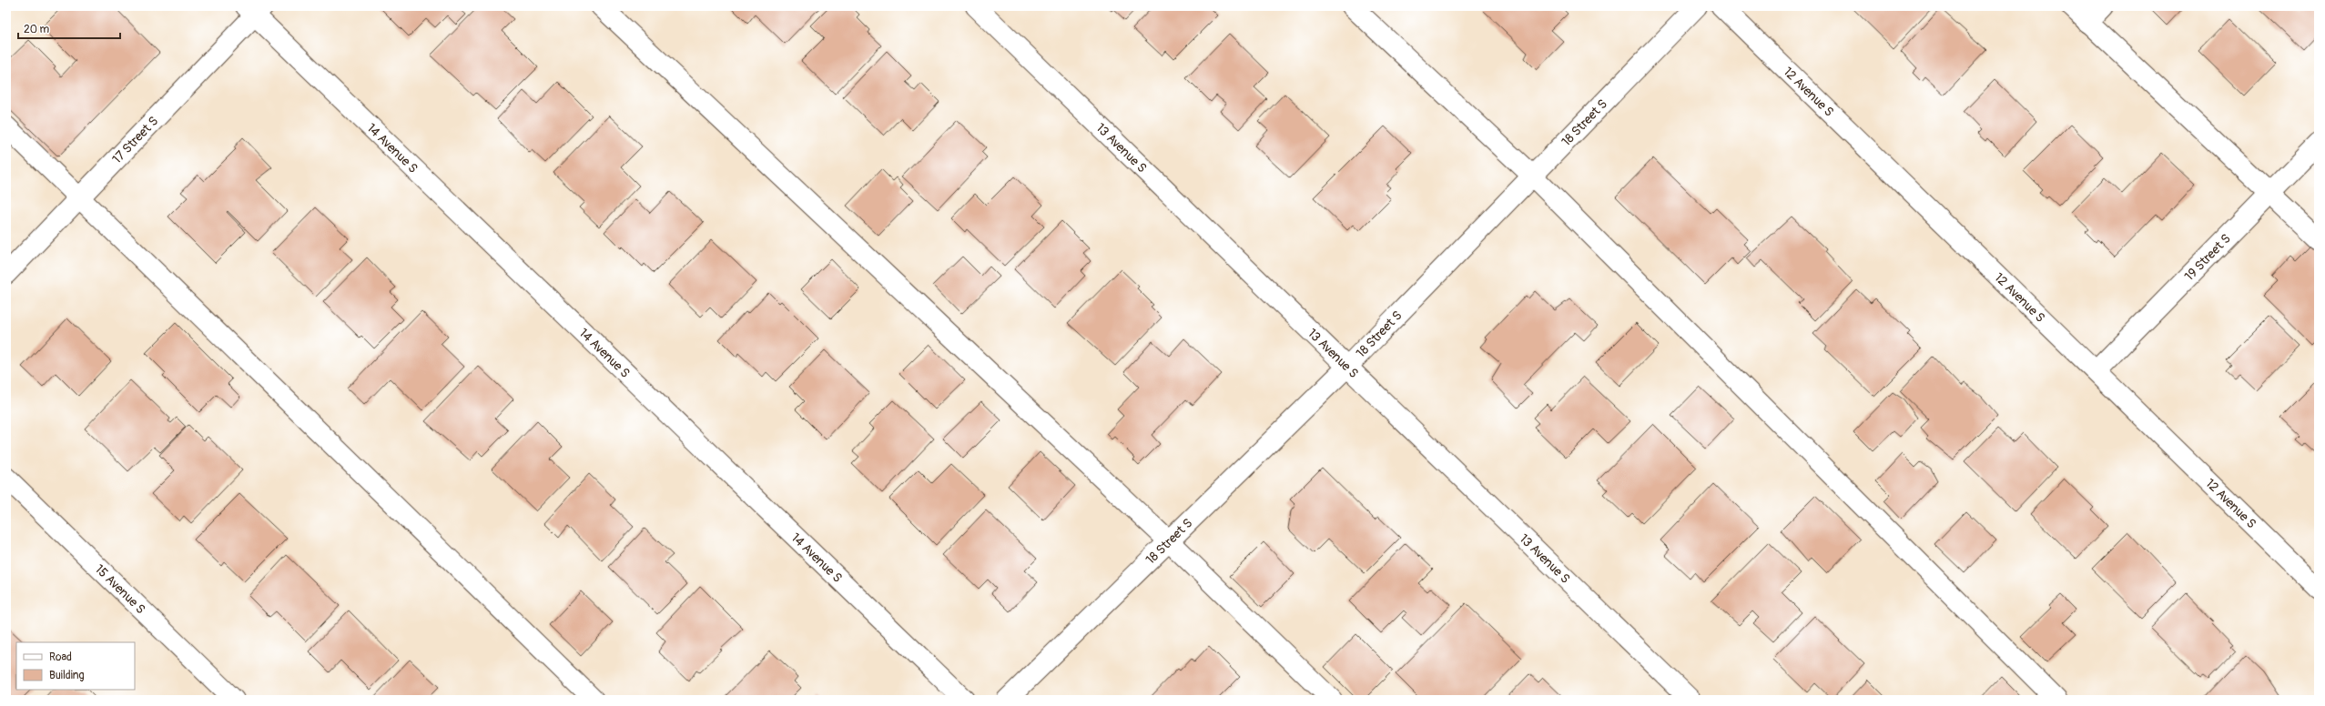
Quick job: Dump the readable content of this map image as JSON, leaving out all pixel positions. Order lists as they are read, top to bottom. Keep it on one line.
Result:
{"streets":{"street":["12 Avenue S","18 Street S","17 Street S","14 Avenue S","13 Avenue S","19 Street S","15 Avenue S"]},"crossings":[["12 Avenue S","19 Street S"],["18 Street S","13 Avenue S"],["17 Street S","14 Avenue S"]],"legend":["Road","Building"],"scale_bar":"20 m"}
